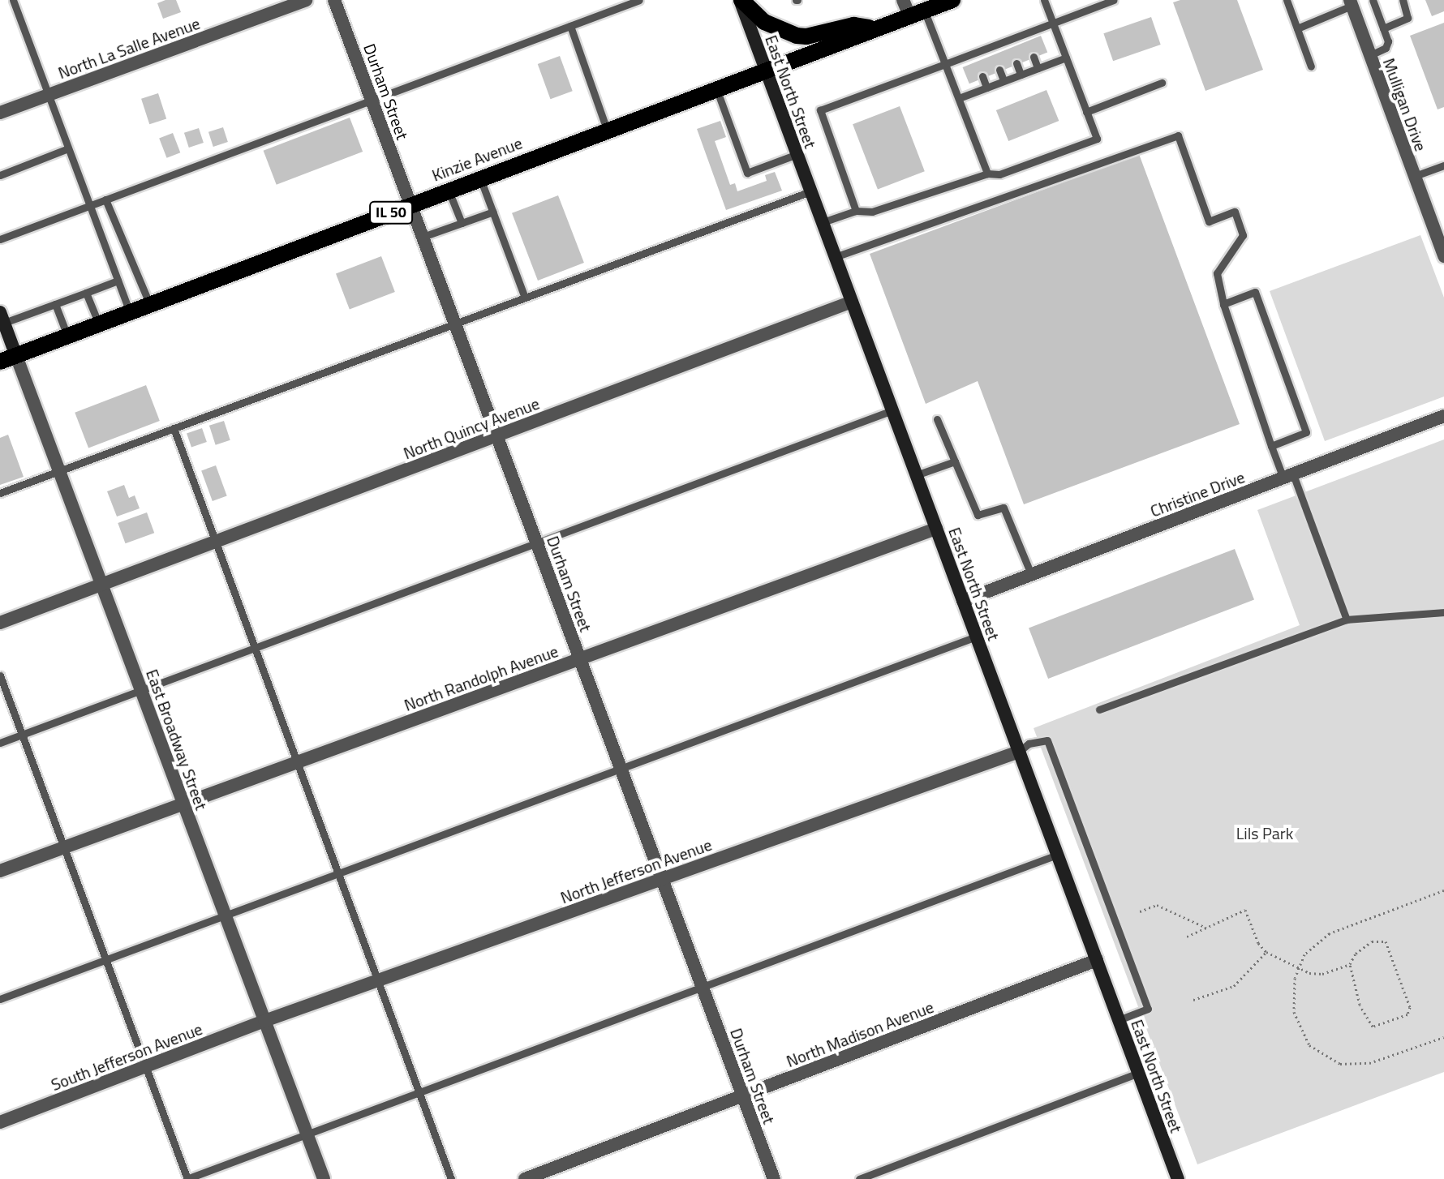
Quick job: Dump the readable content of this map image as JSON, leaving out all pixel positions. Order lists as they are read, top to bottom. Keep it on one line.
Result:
{"streets":{"main road":["Kinzie Avenue","IL 50"],"street":["North La Salle Avenue","Durham Street","East North Street","Mulligan Drive","North Quincy Avenue","Christine Drive","North Randolph Avenue","East Broadway Street","North Jefferson Avenue","North Madison Avenue","South Jefferson Avenue"]},"crossings":[["Durham Street","Kinzie Avenue"],["Durham Street","North Quincy Avenue"],["Durham Street","North Randolph Avenue"],["Durham Street","North Jefferson Avenue"],["Durham Street","North Madison Avenue"],["East North Street","Kinzie Avenue"],["East North Street","North Quincy Avenue"],["East North Street","Christine Drive"],["East North Street","North Randolph Avenue"],["East North Street","North Jefferson Avenue"],["East North Street","North Madison Avenue"],["Kinzie Avenue","IL 50"],["Kinzie Avenue","East Broadway Street"],["IL 50","East Broadway Street"],["North Quincy Avenue","East Broadway Street"],["North Randolph Avenue","East Broadway Street"],["East Broadway Street","North Jefferson Avenue"],["East Broadway Street","South Jefferson Avenue"],["North Jefferson Avenue","South Jefferson Avenue"]],"parks":["Lils Park"]}
